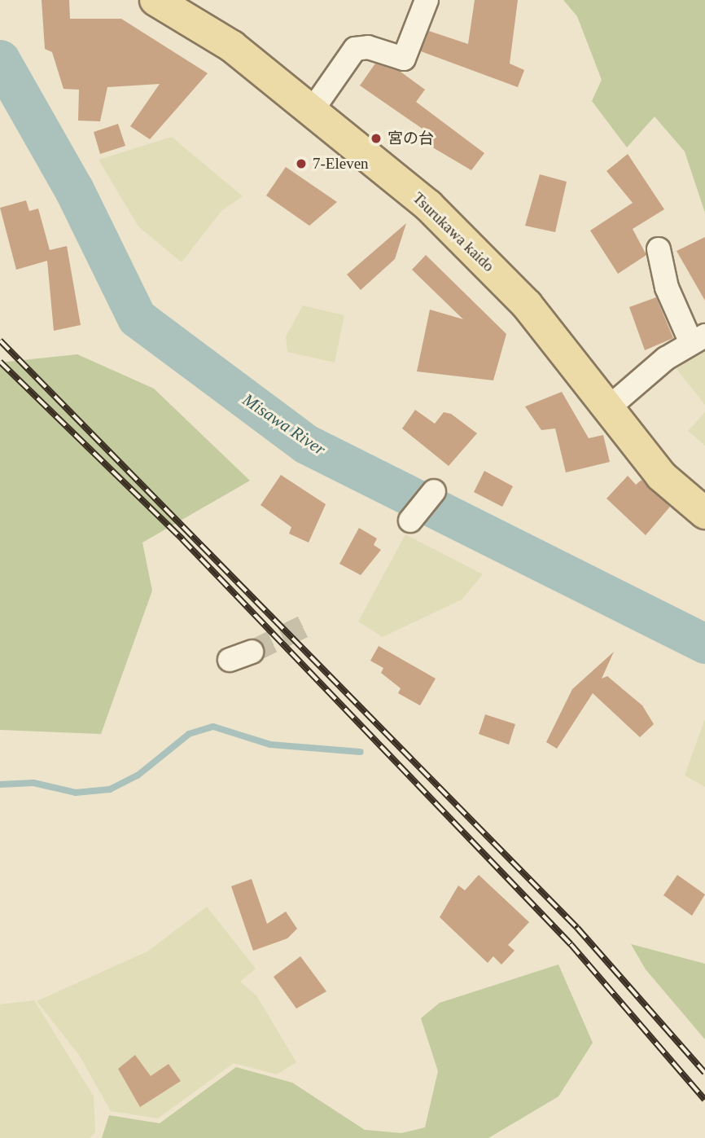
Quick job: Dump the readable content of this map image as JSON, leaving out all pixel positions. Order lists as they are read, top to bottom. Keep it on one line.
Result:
{"streets":{"main road":["Tsurukawa kaido"]},"water":["Misawa River"],"places":["宮の台","7-Eleven"]}
